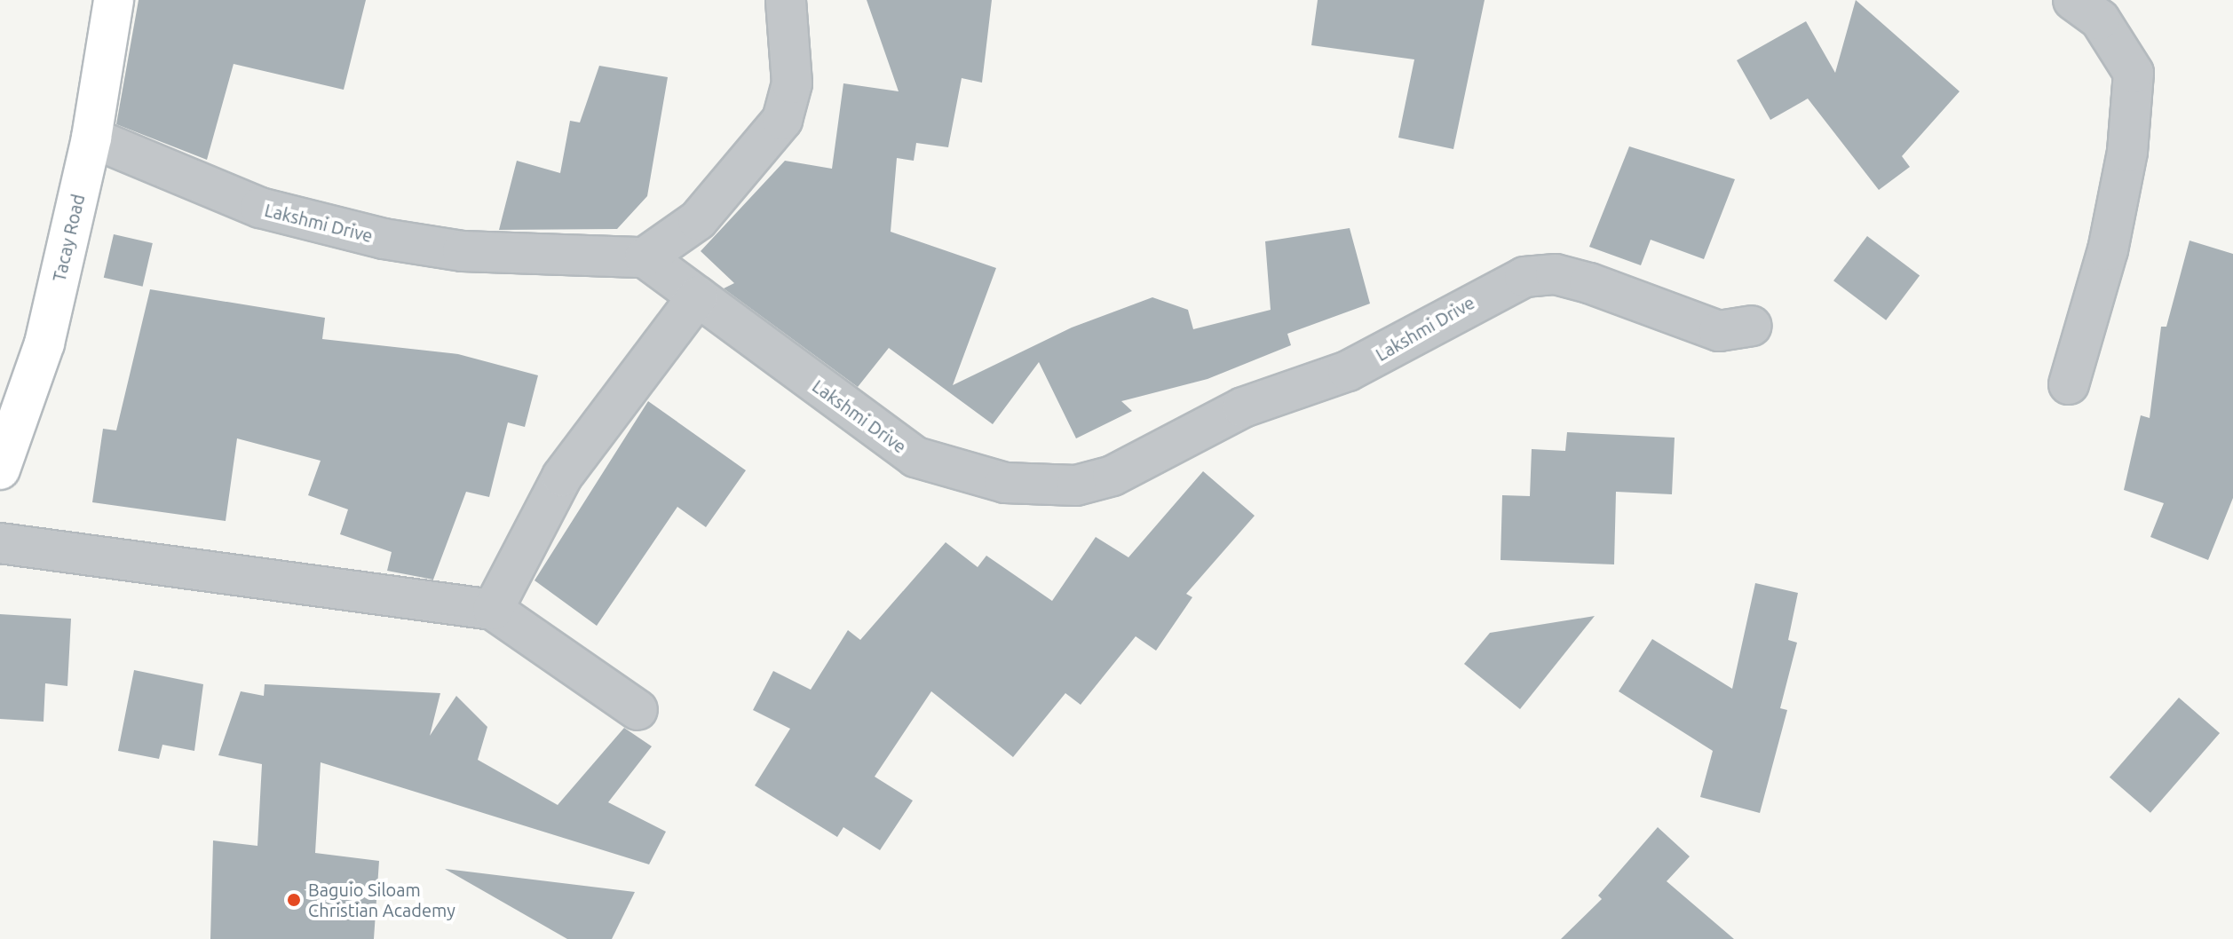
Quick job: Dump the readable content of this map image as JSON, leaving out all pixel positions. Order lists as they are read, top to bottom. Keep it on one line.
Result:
{"streets":{"main road":["Tacay Road"],"street":["Lakshmi Drive"]},"crossings":[["Lakshmi Drive","Tacay Road"]],"places":["Baguio Siloam Christian Academy"]}
